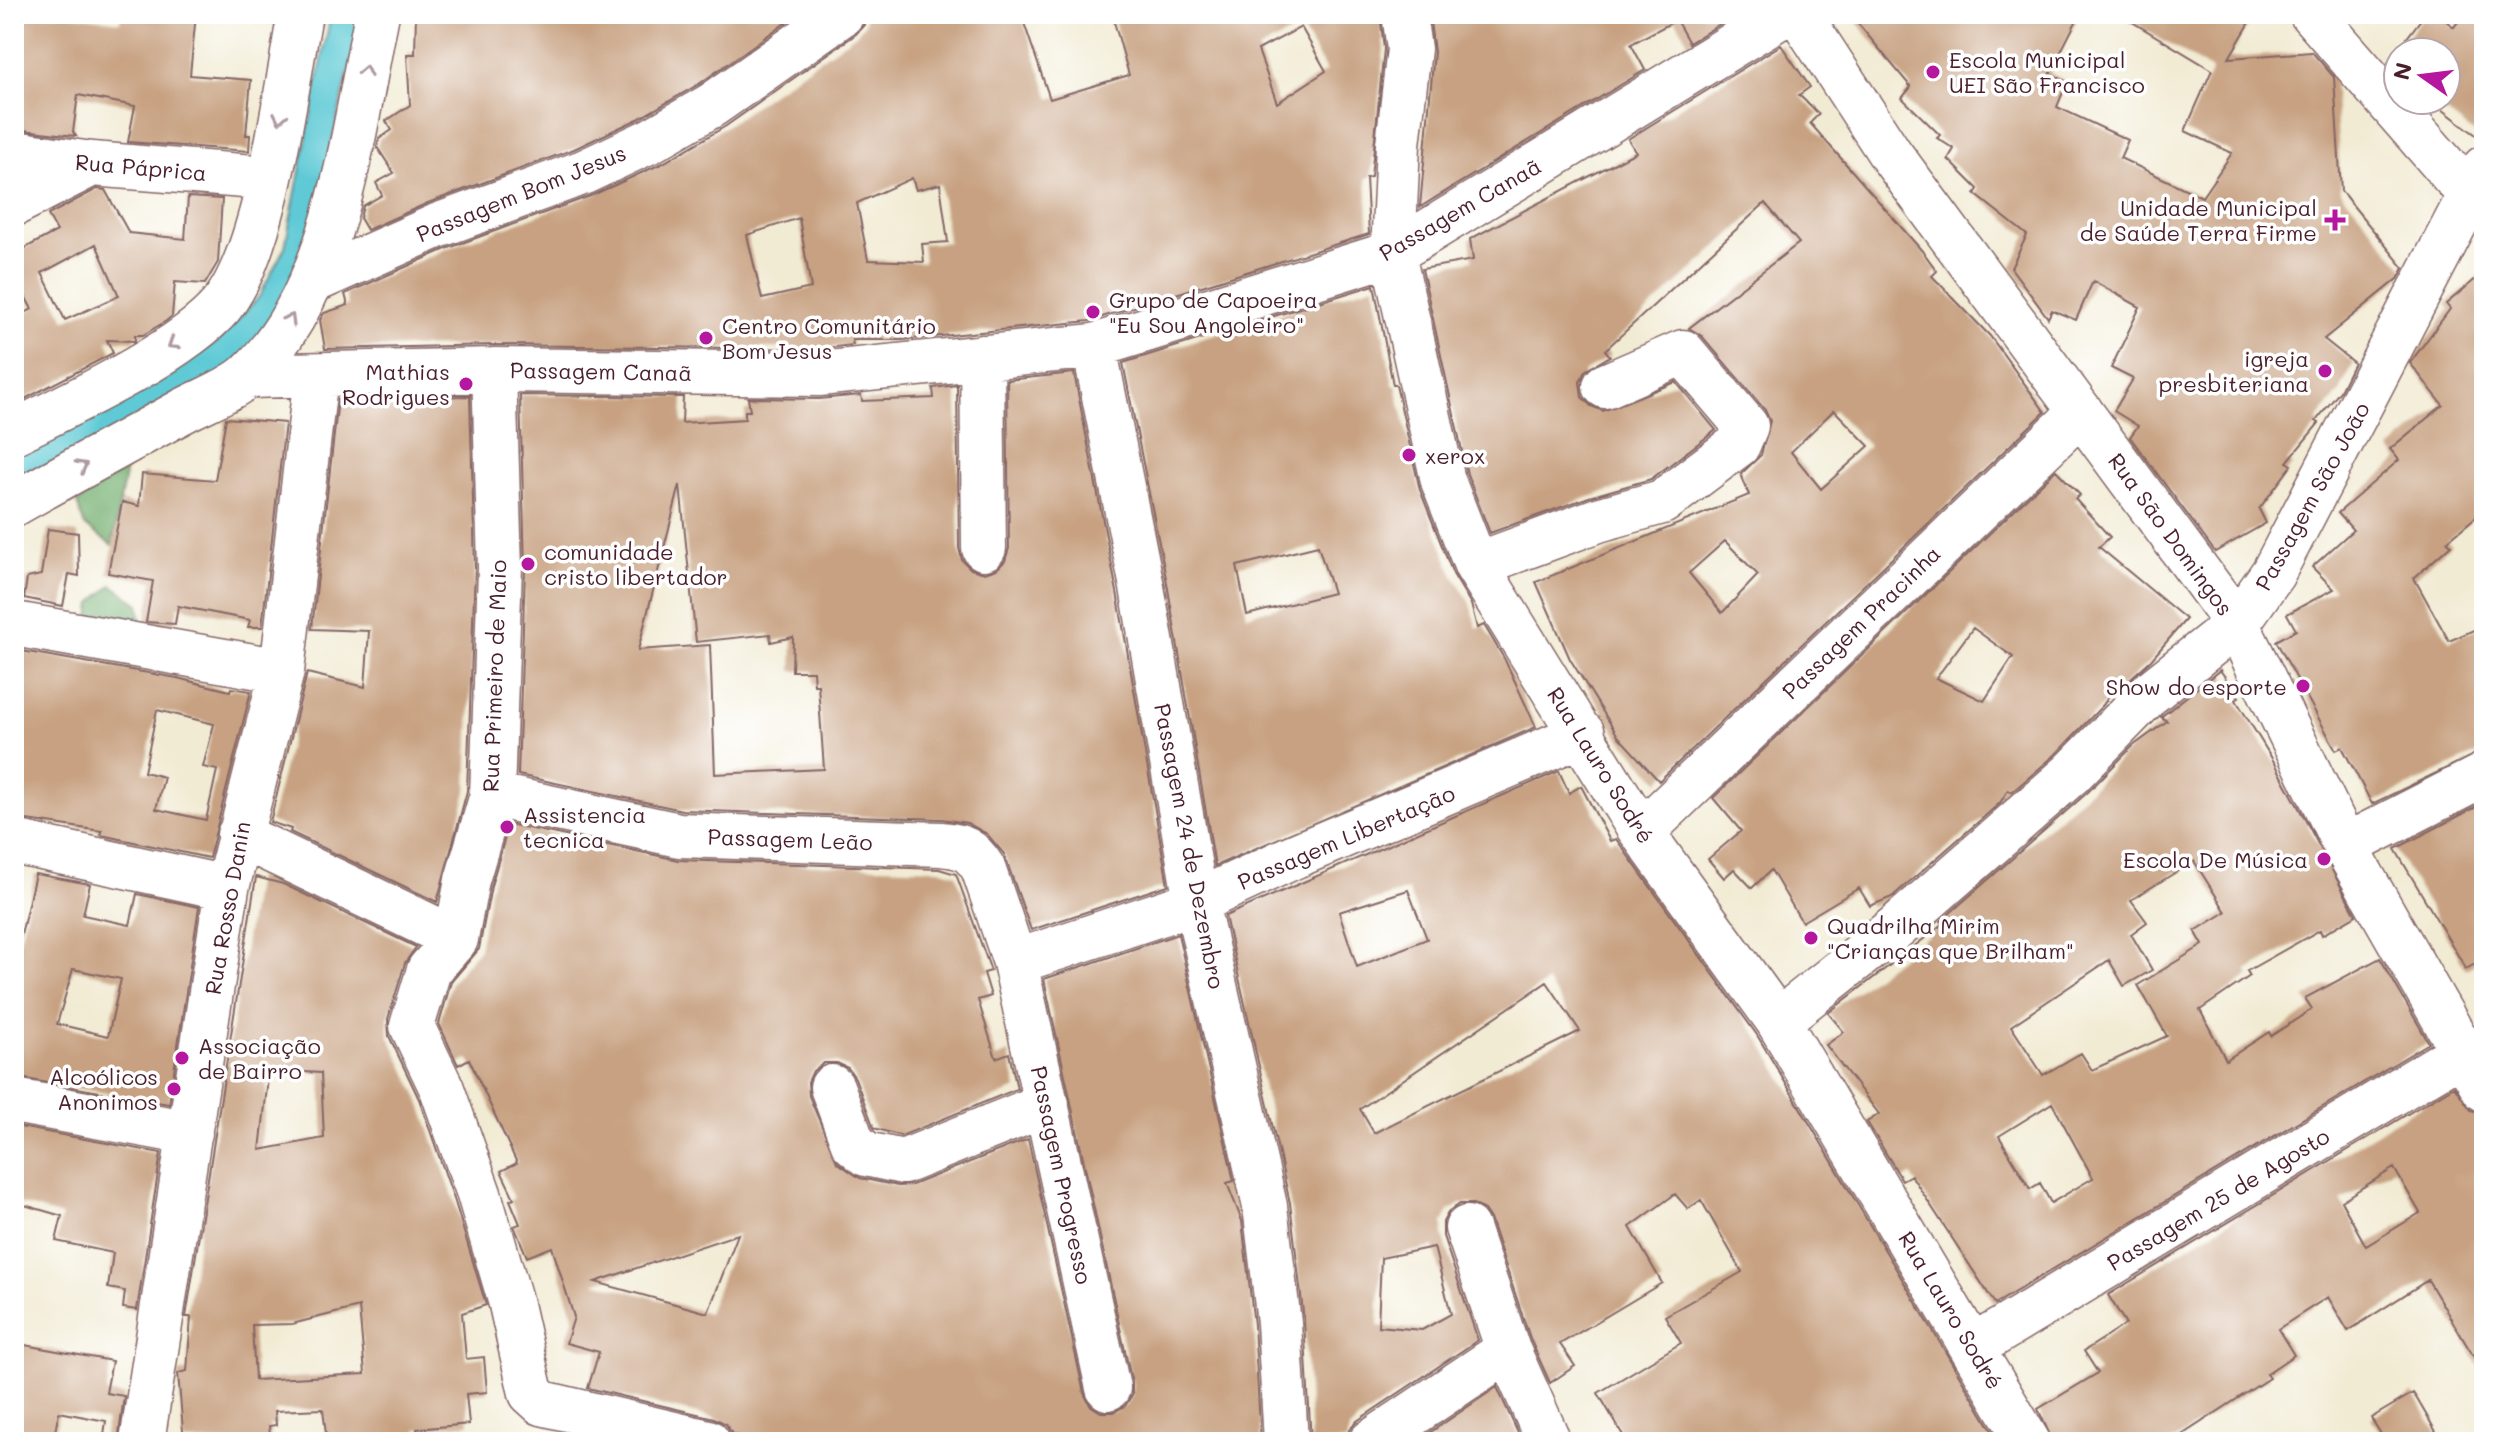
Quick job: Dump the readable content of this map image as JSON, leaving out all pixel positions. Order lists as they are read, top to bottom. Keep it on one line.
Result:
{"streets":{"street":["Rua Páprica","Passagem Bom Jesus","Passagem Canaã","Passagem São João","Rua São Domingos","Passagem Pracinha","Rua Primeiro de Maio","Rua Lauro Sodré","Passagem Libertação","Passagem Leão","Passagem 24 de Dezembro","Rua Rosso Danin","Passagem Progresso","Passagem 25 de Agosto"]},"crossings":[["Passagem Canaã","Rua Primeiro de Maio"],["Passagem Canaã","Rua Lauro Sodré"],["Passagem Canaã","Passagem 24 de Dezembro"],["Passagem Canaã","Rua Rosso Danin"],["Passagem São João","Rua São Domingos"],["Passagem São João","Rua Lauro Sodré"],["Rua São Domingos","Passagem Pracinha"],["Rua São Domingos","Passagem 25 de Agosto"],["Passagem Pracinha","Rua Lauro Sodré"],["Rua Primeiro de Maio","Passagem Leão"],["Rua Lauro Sodré","Passagem Libertação"],["Rua Lauro Sodré","Passagem 25 de Agosto"],["Passagem Libertação","Passagem Leão"],["Passagem Libertação","Passagem 24 de Dezembro"],["Passagem Libertação","Passagem Progresso"],["Passagem Leão","Passagem Progresso"]],"places":{"other":["Escola Municipal UEI São Francisco","Grupo de Capoeira \"Eu Sou Angoleiro\"","Centro Comunitário Bom Jesus","igreja presbiteriana","Mathias Rodrigues","xerox","comunidade cristo libertador","Show do esporte","Assistencia tecnica","Escola De Música","Quadrilha Mirim \"Crianças que Brilham\"","Associação de Bairro","Alcoólicos Anonimos"],"health":["Unidade Municipal de Saúde Terra Firme"]},"north":"left"}
